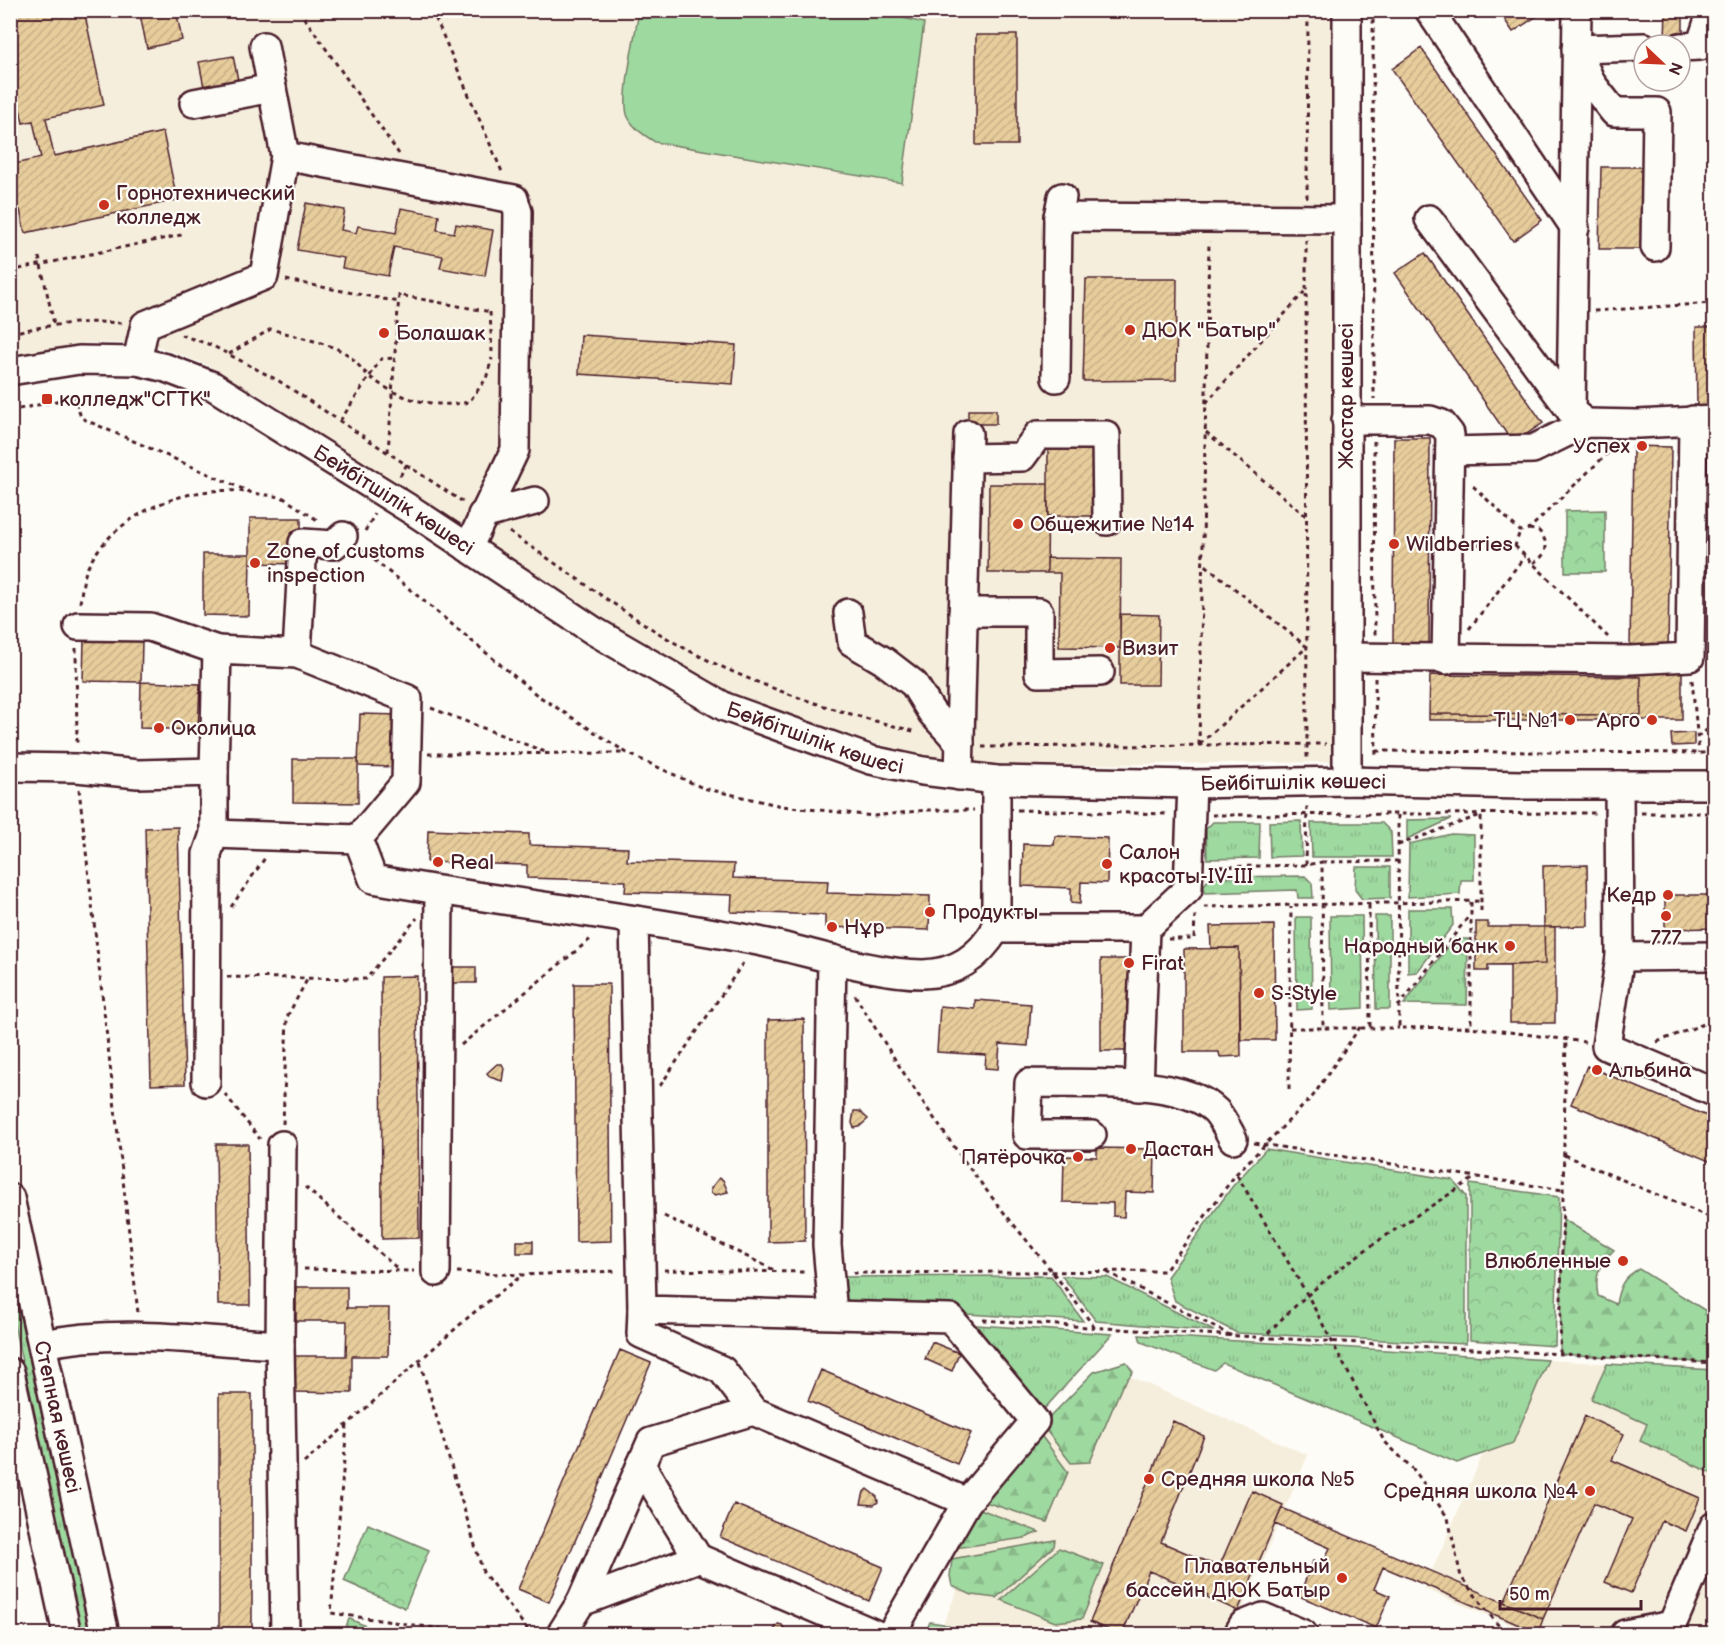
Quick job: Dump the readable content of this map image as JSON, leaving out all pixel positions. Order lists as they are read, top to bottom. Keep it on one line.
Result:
{"streets":{"street":["Жастар көшесі","Бейбітшілік көшесі","Степная көшесі"]},"crossings":[["Жастар көшесі","Бейбітшілік көшесі"]],"places":{"other":["Горнотехнический колледж","ДЮК \"Батыр\"","Болашак","Успех","Общежитие №14","Wildberries","Zone of customs inspection","Визит","ТЦ №1","Арго","Околица","Real","Салон красоты-IV-III","Кедр","Продукты","777","Нұр","Народный банк","Firat","S-Style","Альбина","Дастан","Пятёрочка","Влюбленные","Средняя школа №5","Средняя школа №4","Плавательный бассейн ДЮК Батыр"],"transit":["колледж\"СГТК\""]},"scale_bar":"50 m","north":"bottom right"}
